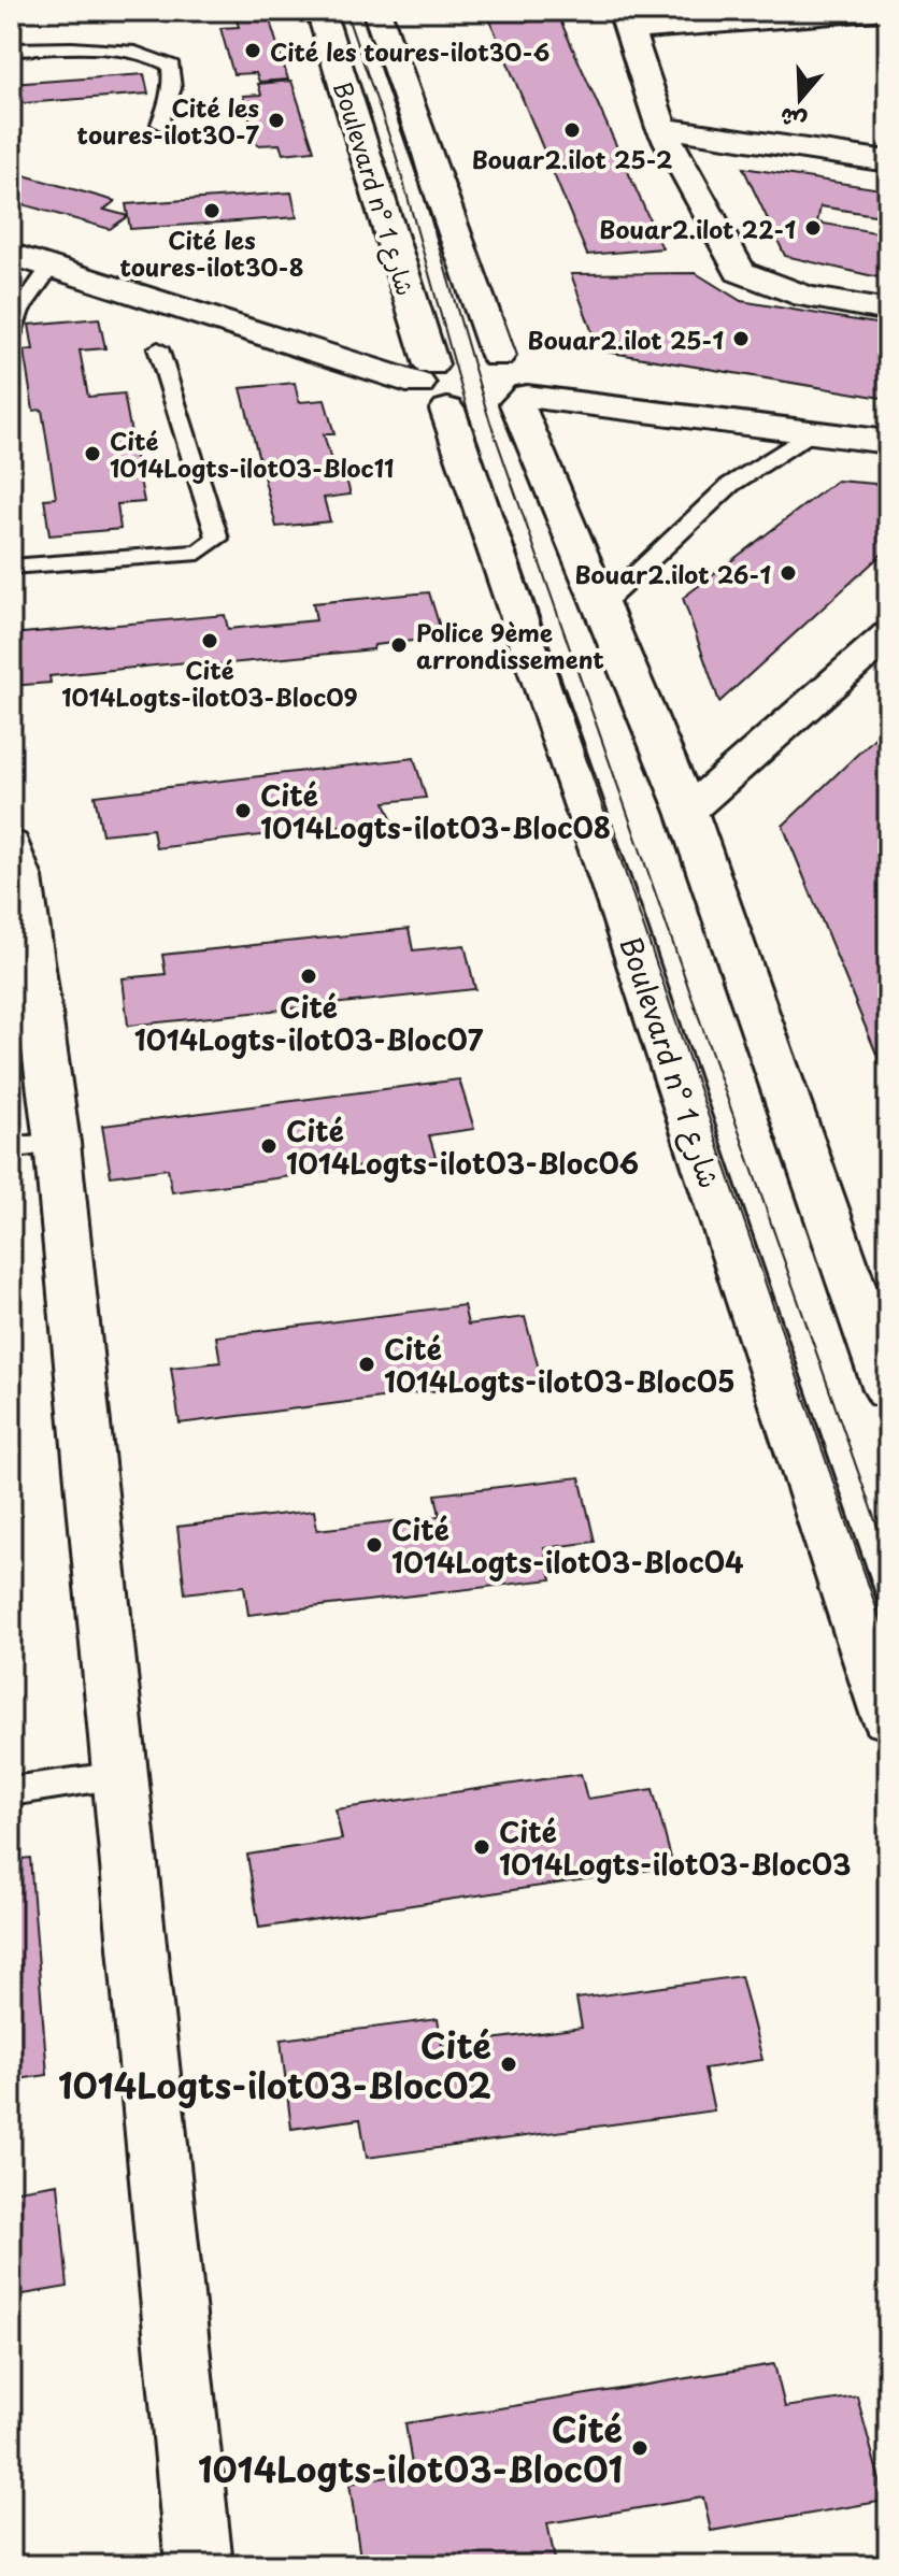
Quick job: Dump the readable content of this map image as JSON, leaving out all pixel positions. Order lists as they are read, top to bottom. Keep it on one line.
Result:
{"streets":{"main road":["Boulevard n° شارع 1"]},"places":["Cité les toures-ilot30-6","Cité les toures-ilot30-7","Bouar2.ilot 25-2","Cité les toures-ilot30-8","Bouar2.ilot 22-1","Bouar2.ilot 25-1","Cité 1014Logts-ilot03-Bloc11","Bouar2.ilot 26-1","Cité 1014Logts-ilot03-Bloc09","Police 9ème arrondissement","Cité 1014Logts-ilot03-Bloc08","Cité 1014Logts-ilot03-Bloc07","Cité 1014Logts-ilot03-Bloc06","Cité 1014Logts-ilot03-Bloc05","Cité 1014Logts-ilot03-Bloc04","Cité 1014Logts-ilot03-Bloc03","Cité 1014Logts-ilot03-Bloc02","Cité 1014Logts-ilot03-Bloc01"],"north":"bottom"}
